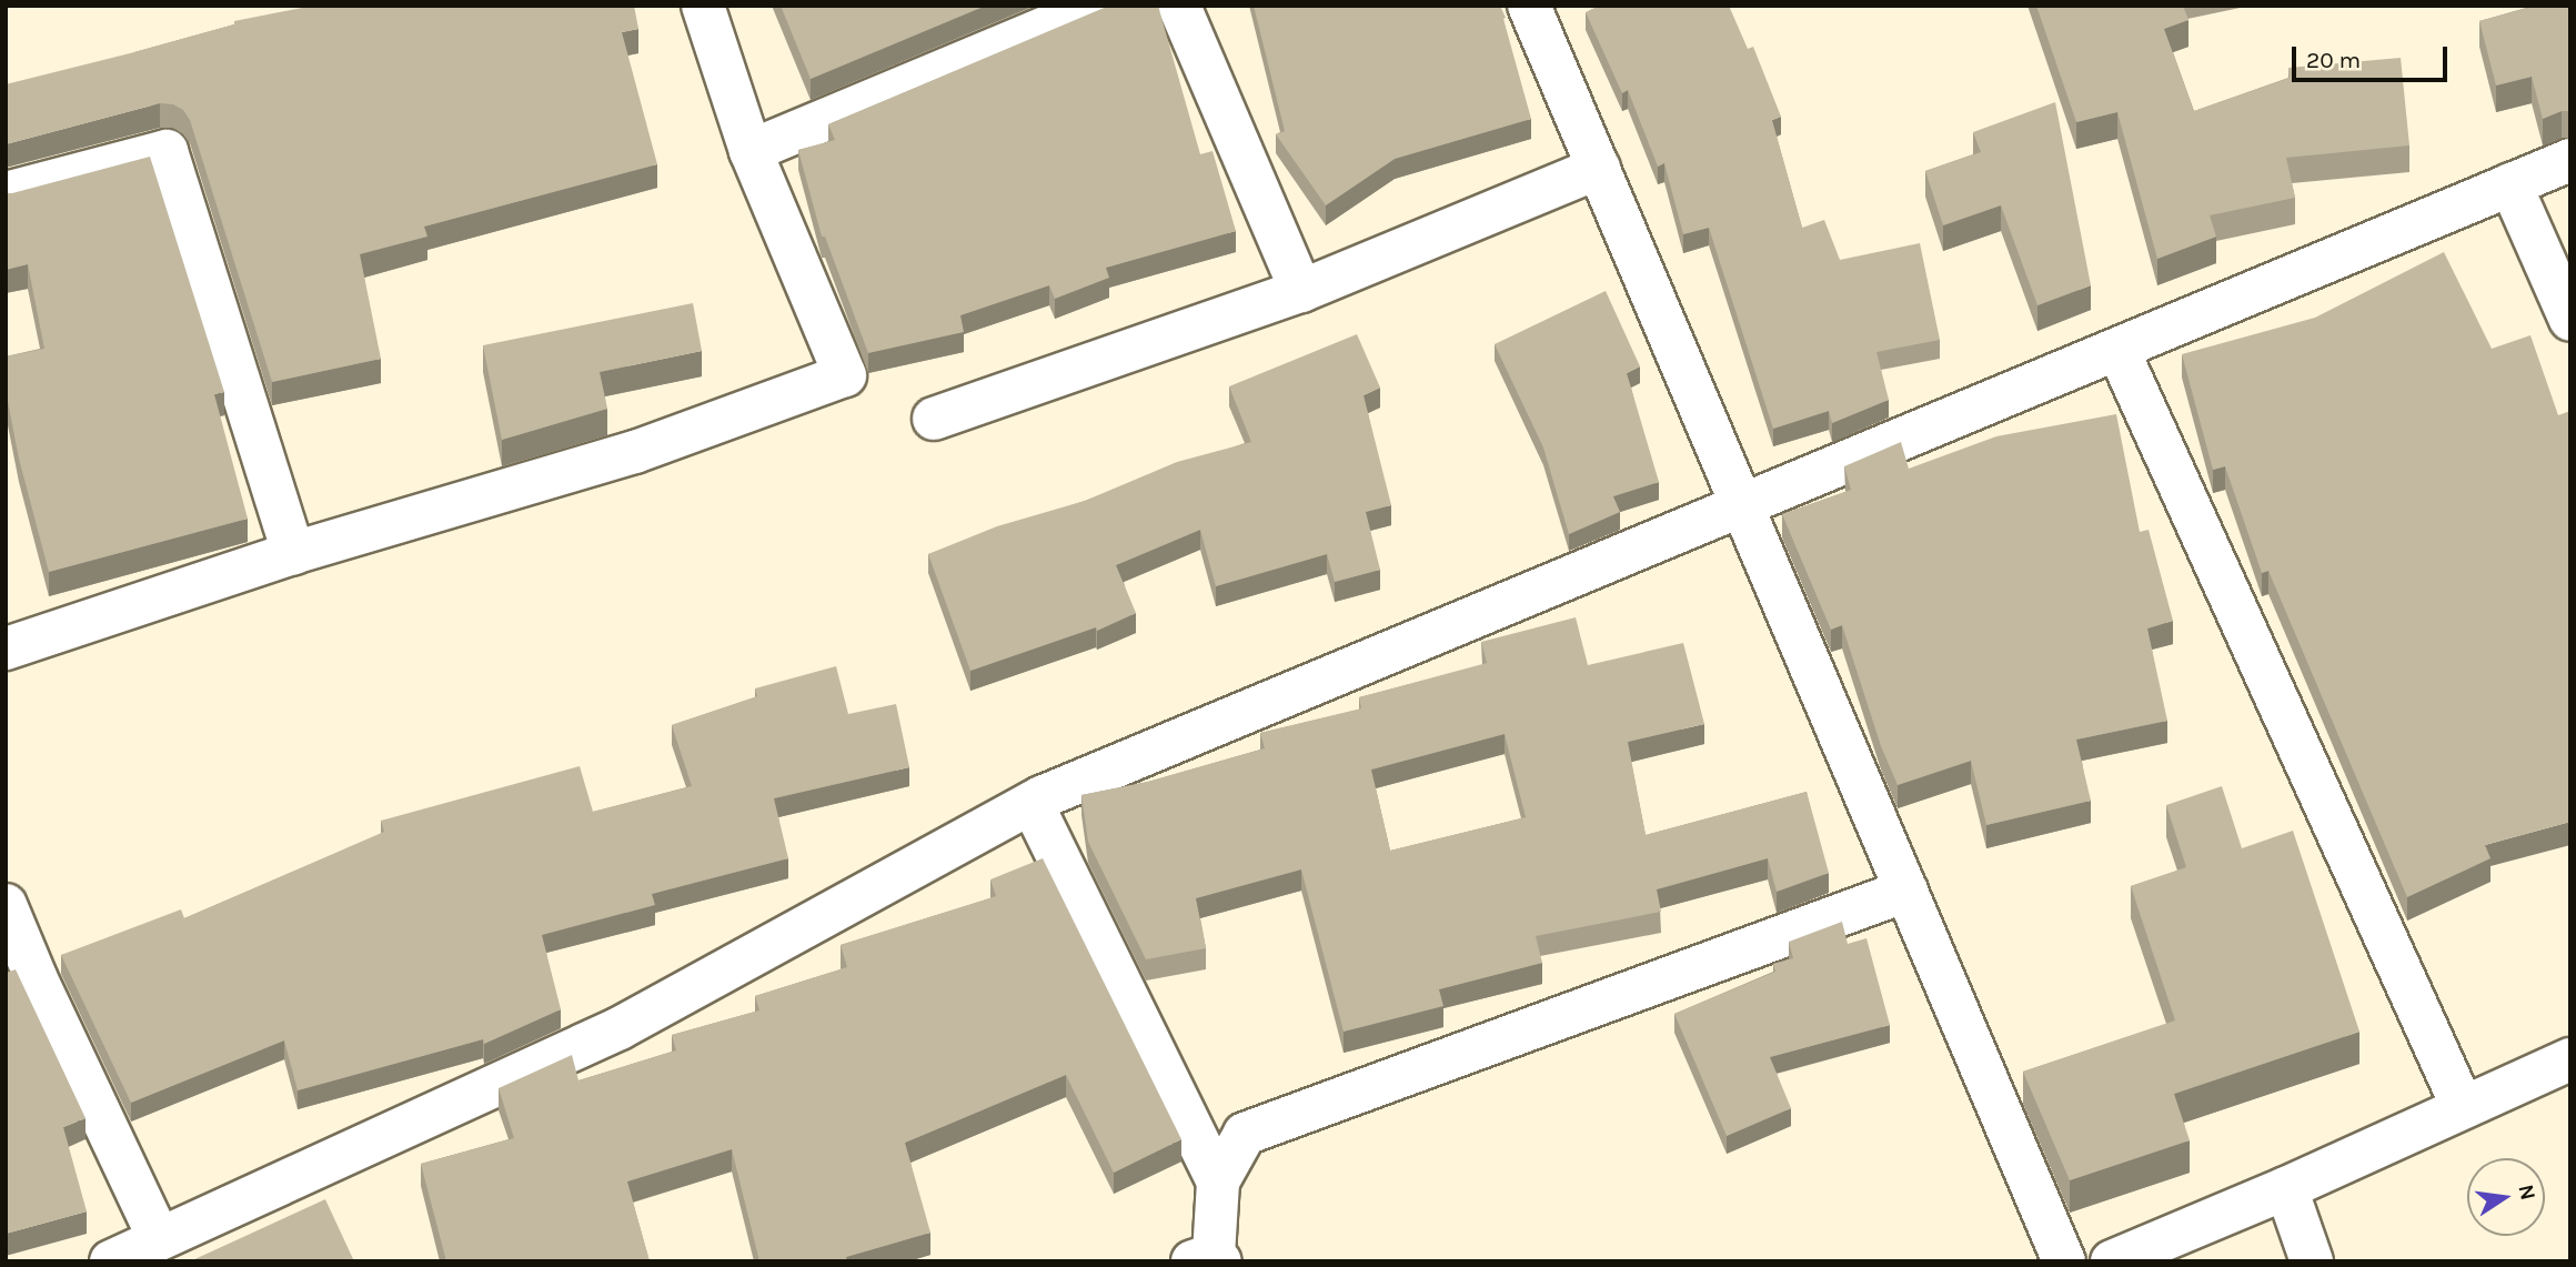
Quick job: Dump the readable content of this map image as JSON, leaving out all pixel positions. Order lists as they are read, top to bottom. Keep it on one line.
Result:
{"scale_bar":"20 m","north":"right"}
